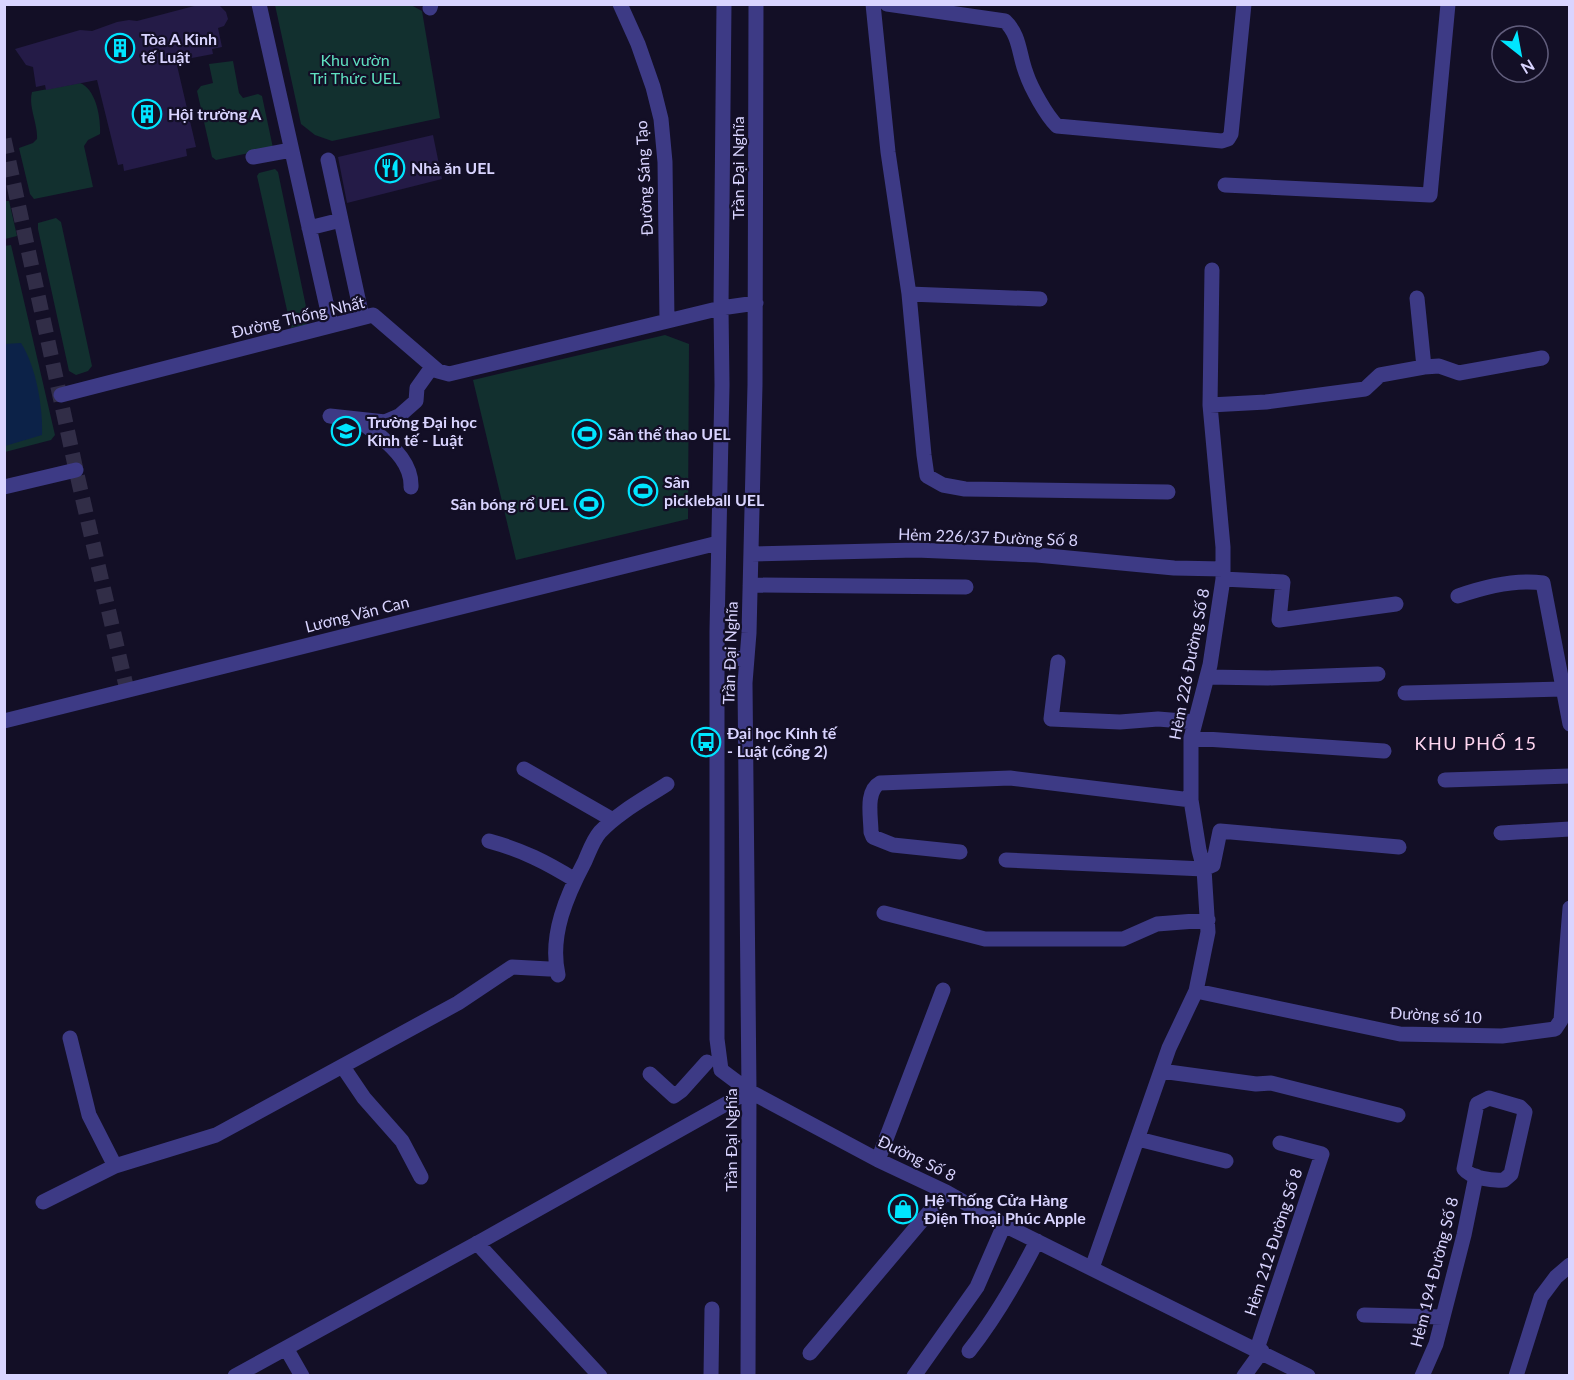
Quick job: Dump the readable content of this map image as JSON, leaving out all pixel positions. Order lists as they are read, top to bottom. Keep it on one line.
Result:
{"streets":{"street":["Trần Đại Nghĩa","Đường Sáng Tạo","Đường Thống Nhất","Hẻm 226/37 Đường Số 8","Lương Văn Can","Hẻm 226 Đường Số 8","Đường số 10","Đường Số 8","Hẻm 212 Đường Số 8","Hẻm 194 Đường Số 8"]},"crossings":[["Trần Đại Nghĩa","Đường Thống Nhất"],["Trần Đại Nghĩa","Hẻm 226/37 Đường Số 8"],["Trần Đại Nghĩa","Lương Văn Can"],["Trần Đại Nghĩa","Đường Số 8"],["Đường Sáng Tạo","Đường Thống Nhất"],["Hẻm 226/37 Đường Số 8","Hẻm 226 Đường Số 8"],["Hẻm 226 Đường Số 8","Đường số 10"],["Hẻm 226 Đường Số 8","Đường Số 8"],["Đường Số 8","Hẻm 212 Đường Số 8"]],"districts":["KHU PHỐ 15"],"parks":["Khu vườn Tri Thức UEL"],"places":{"building":["Tòa A Kinh tế Luật","Hội trường A"],"restaurant":["Nhà ăn UEL"],"school or university":["Trường Đại học Kinh tế - Luật"],"sports":["Sân thể thao UEL","Sân pickleball UEL","Sân bóng rổ UEL"],"bus stop":["Đại học Kinh tế - Luật (cổng 2)"],"shop":["Hệ Thống Cửa Hàng Điện Thoại Phúc Apple"]},"north":"bottom right"}
